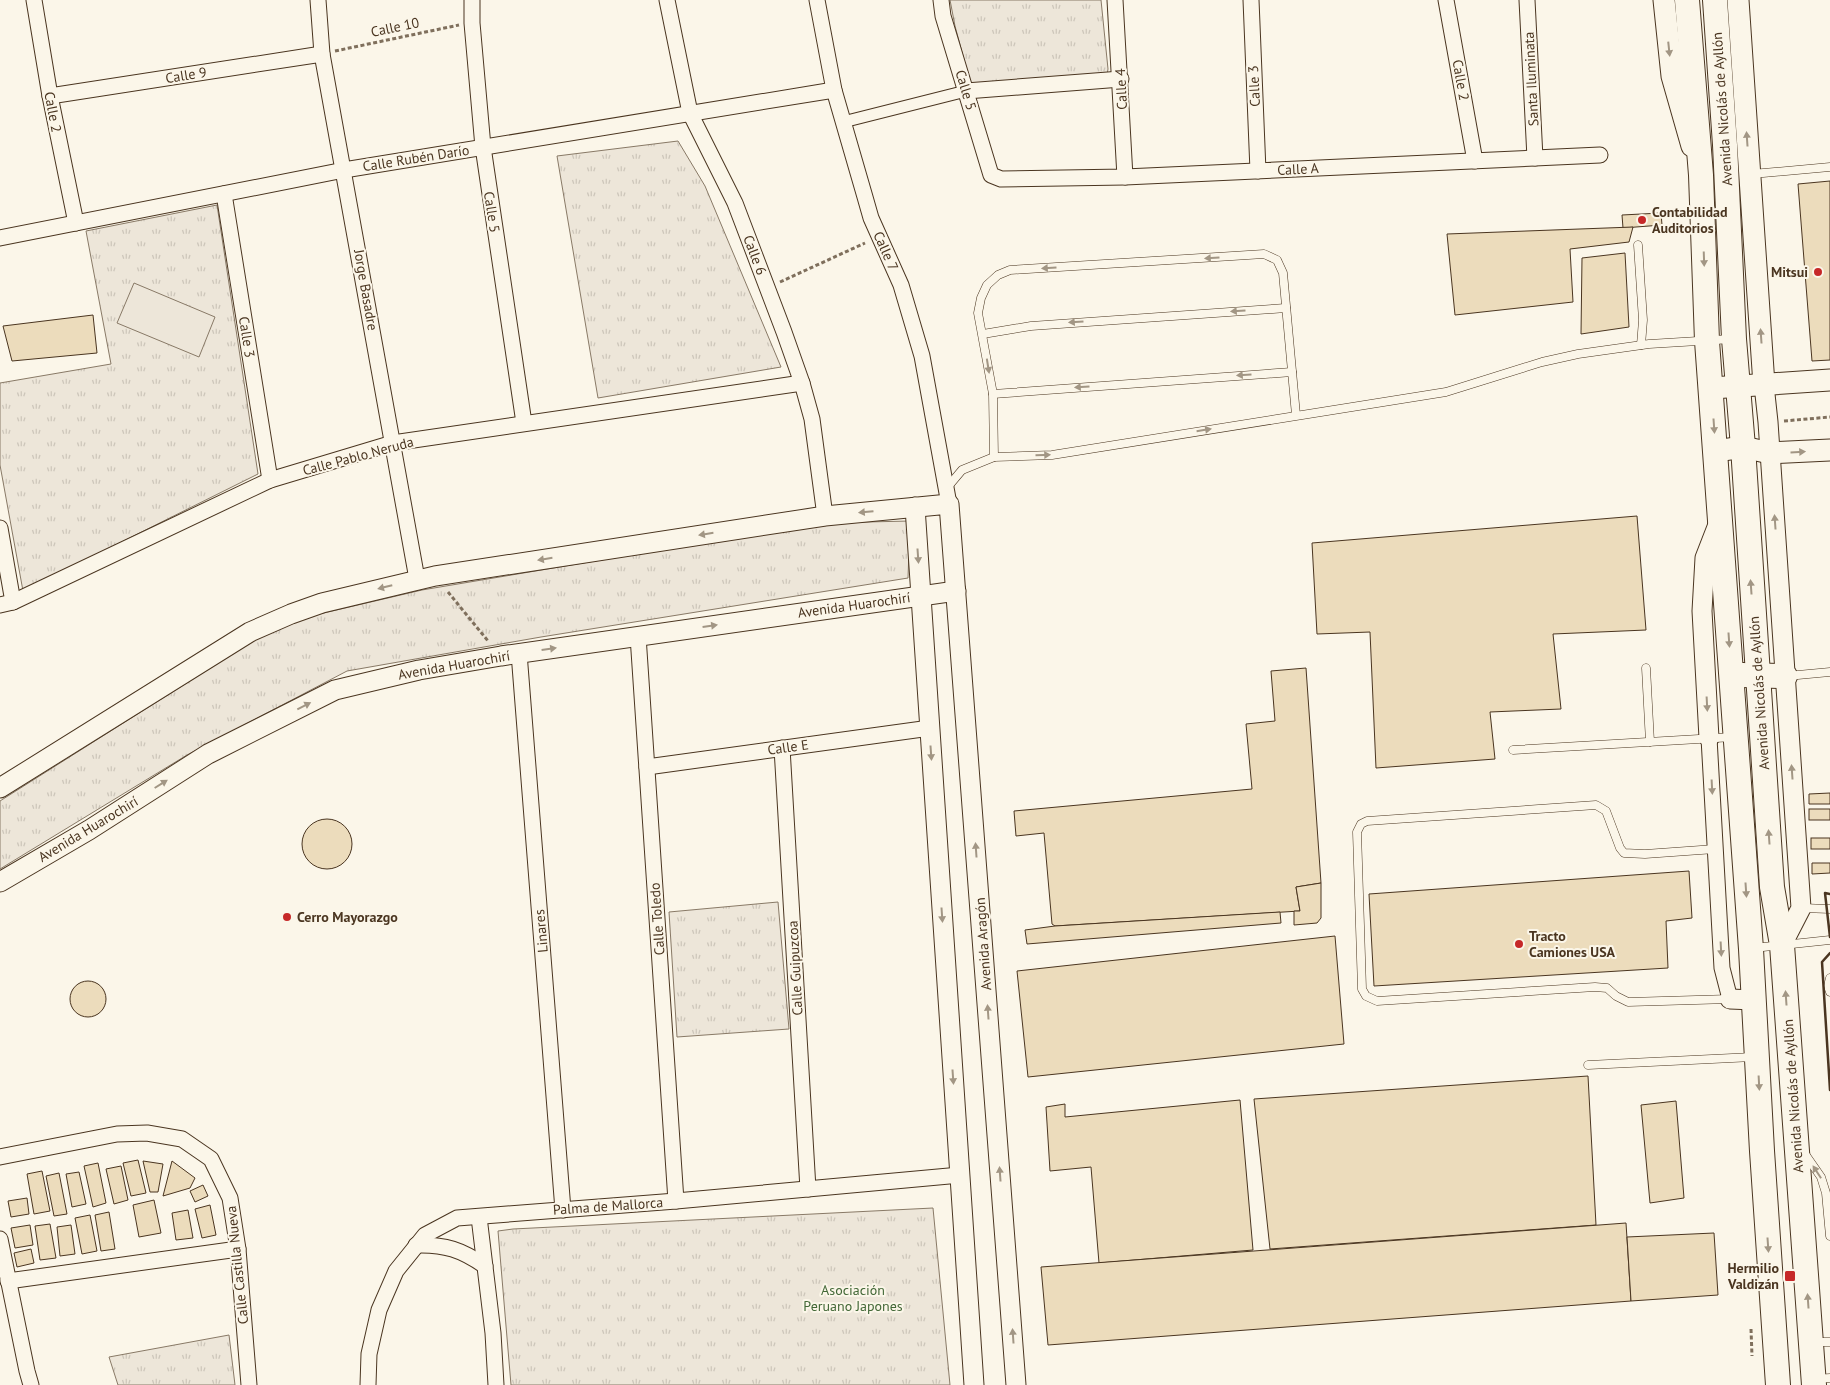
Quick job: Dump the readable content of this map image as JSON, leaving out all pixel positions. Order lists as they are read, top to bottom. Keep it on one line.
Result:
{"streets":{"main road":["Avenida Nicolás de Ayllón"],"street":["Calle 9","Santa Iluminata","Calle 2","Calle 3","Calle 4","Calle 5","Calle Rubén Darío","Calle A","Calle 7","Calle 6","Jorge Basadre","Calle Pablo Neruda","Avenida Huarochirí","Calle E","Calle Toledo","Linares","Avenida Aragón","Calle Guipuzcoa","Palma de Mallorca","Calle Castilla Nueva"],"path":["Calle 10"]},"crossings":[["Calle 10","Calle 9"],["Calle 10","Calle 5"],["Calle 10","Jorge Basadre"],["Calle 9","Calle 2"],["Calle 9","Jorge Basadre"],["Santa Iluminata","Calle A"],["Calle 2","Calle Rubén Darío"],["Calle 2","Calle A"],["Calle 3","Calle Rubén Darío"],["Calle 3","Calle A"],["Calle 3","Calle Pablo Neruda"],["Calle 4","Calle A"],["Calle 5","Calle Rubén Darío"],["Calle 5","Calle A"],["Calle 5","Calle Pablo Neruda"],["Calle Rubén Darío","Calle 7"],["Calle Rubén Darío","Calle 6"],["Calle Rubén Darío","Jorge Basadre"],["Calle 7","Avenida Aragón"],["Calle 6","Calle Pablo Neruda"],["Jorge Basadre","Calle Pablo Neruda"],["Avenida Huarochirí","Calle Toledo"],["Avenida Huarochirí","Linares"],["Avenida Huarochirí","Avenida Aragón"],["Calle E","Calle Toledo"],["Calle E","Calle Guipuzcoa"],["Calle Toledo","Palma de Mallorca"],["Linares","Palma de Mallorca"],["Calle Guipuzcoa","Palma de Mallorca"]],"parks":["Asociación Peruano Japones"],"places":{"other":["Contabilidad Auditorios","Mitsui","Cerro Mayorazgo","Tracto Camiones USA"],"transit":["Hermilio Valdizán"]}}
